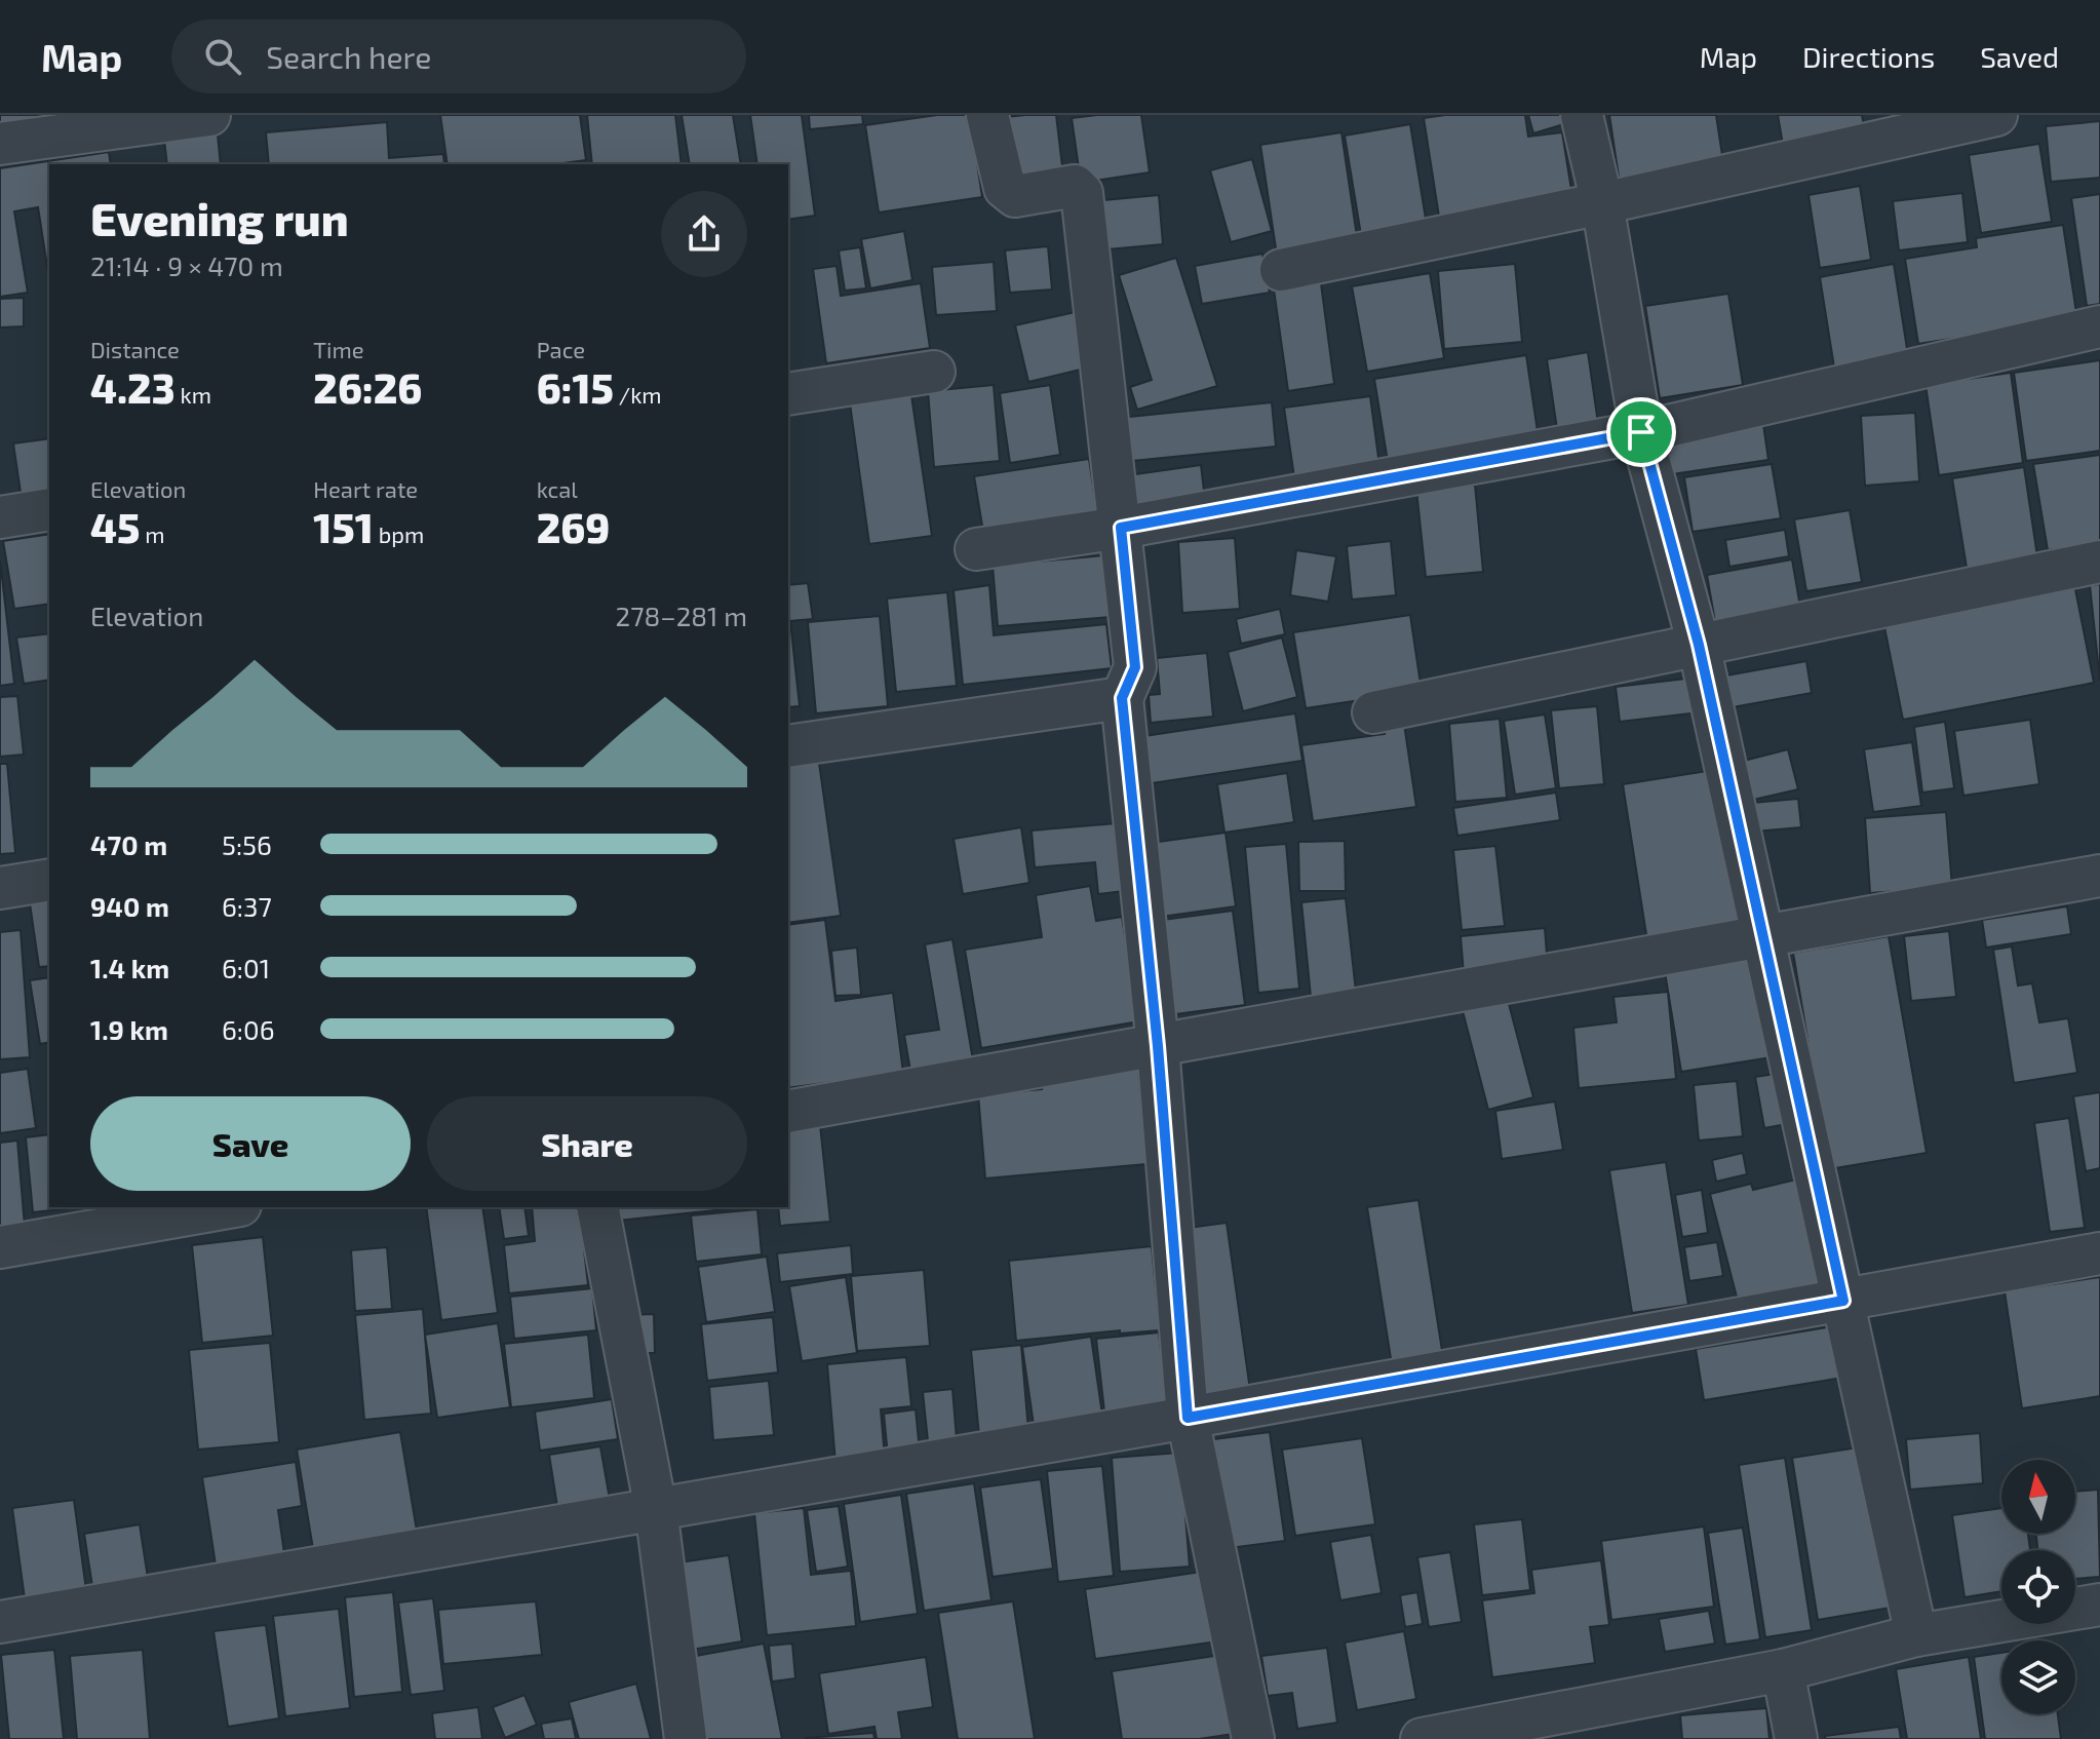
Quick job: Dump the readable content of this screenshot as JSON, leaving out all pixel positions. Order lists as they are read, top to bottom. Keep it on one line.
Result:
{"north":"top","page":{"header":"Map","search":"Search here","nav":["Map","Directions","Saved"],"heading":["Evening run","21:14 · 9 × 470 m"],"stats":[["Distance","4.23 km"],["Time","26:26"],["Pace","6:15 /km"],["Elevation","45 m"],["Heart rate","151 bpm"],["kcal","269"]],"chart":["Elevation","278–281 m"],"list":[{"name":"470 m","note":"5:56"},{"name":"940 m","note":"6:37"},{"name":"1.4 km","note":"6:01"},{"name":"1.9 km","note":"6:06"}],"buttons":["Save","Share"]}}
